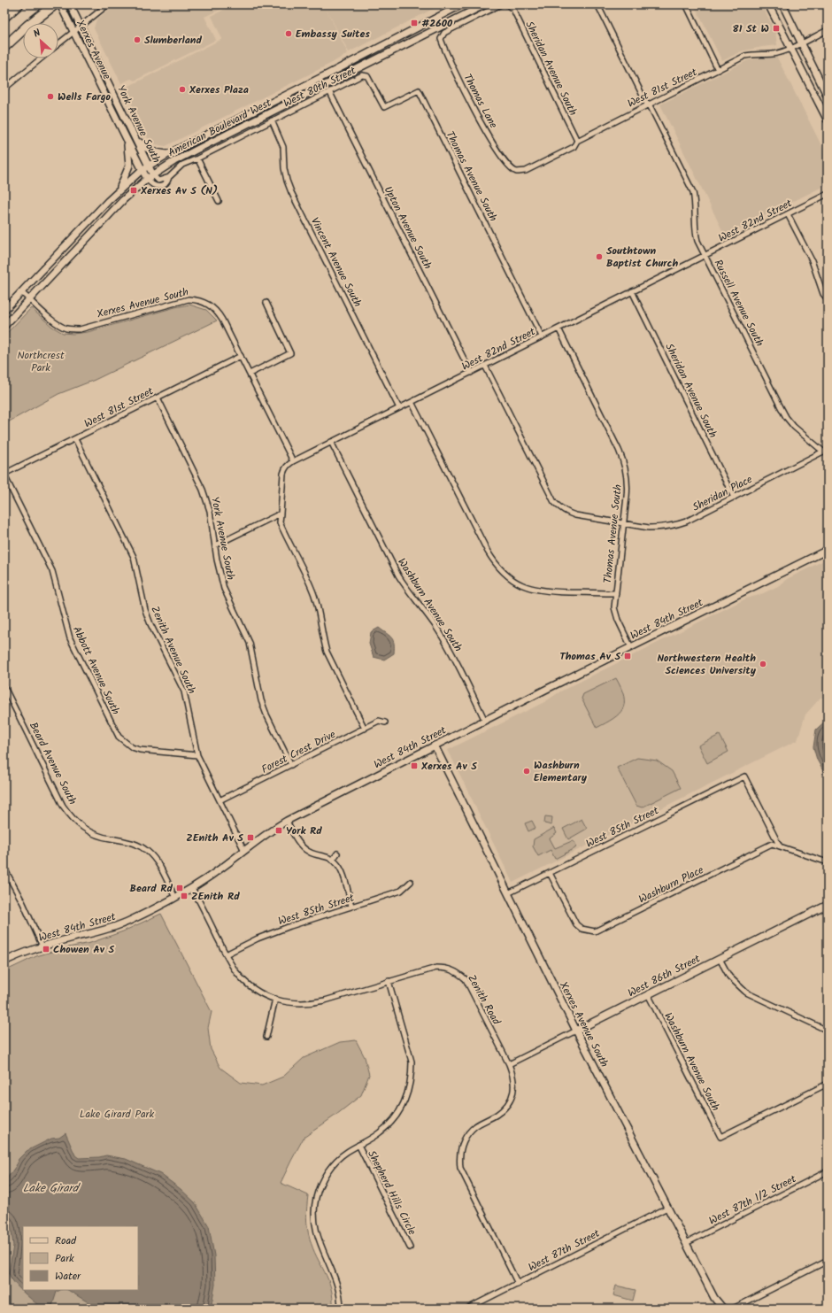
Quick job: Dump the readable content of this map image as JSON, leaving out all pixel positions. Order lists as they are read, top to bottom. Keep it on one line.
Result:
{"streets":{"street":["Xerxes Avenue","Sheridan Avenue South","West 80th Street","West 81st Street","Thomas Lane","York Avenue South","American Boulevard West","Thomas Avenue South","West 82nd Street","Upton Avenue South","Vincent Avenue South","Xerxes Avenue South","Russell Avenue South","Sheridan Place","Washburn Avenue South","West 84th Street","Zenith Avenue South","Abbott Avenue South","Forest Crest Drive","Beard Avenue South","West 85th Street","Washburn Place","West 86th Street","Zenith Road","Shepherd Hills Circle","West 87th 1/2 Street","West 87th Street"]},"crossings":[["Xerxes Avenue","West 80th Street"],["Xerxes Avenue","American Boulevard West"],["Sheridan Avenue South","West 81st Street"],["Sheridan Avenue South","West 82nd Street"],["Sheridan Avenue South","Sheridan Place"],["West 80th Street","American Boulevard West"],["West 80th Street","Thomas Avenue South"],["West 80th Street","Upton Avenue South"],["West 80th Street","Vincent Avenue South"],["West 81st Street","Thomas Lane"],["West 81st Street","York Avenue South"],["West 81st Street","Xerxes Avenue South"],["West 81st Street","Russell Avenue South"],["West 81st Street","Zenith Avenue South"],["West 81st Street","Abbott Avenue South"],["York Avenue South","American Boulevard West"],["York Avenue South","Forest Crest Drive"],["American Boulevard West","Xerxes Avenue South"],["Thomas Avenue South","West 82nd Street"],["Thomas Avenue South","Sheridan Place"],["Thomas Avenue South","West 84th Street"],["West 82nd Street","Upton Avenue South"],["West 82nd Street","Vincent Avenue South"],["West 82nd Street","Xerxes Avenue South"],["West 82nd Street","Russell Avenue South"],["West 82nd Street","Washburn Avenue South"],["Xerxes Avenue South","West 84th Street"],["Xerxes Avenue South","West 85th Street"],["Xerxes Avenue South","West 86th Street"],["Xerxes Avenue South","West 87th 1/2 Street"],["Xerxes Avenue South","West 87th Street"],["Russell Avenue South","Sheridan Place"],["Washburn Avenue South","West 84th Street"],["Washburn Avenue South","West 86th Street"],["West 84th Street","Zenith Avenue South"],["West 84th Street","Beard Avenue South"],["West 84th Street","Zenith Road"],["Zenith Avenue South","Abbott Avenue South"],["Zenith Avenue South","Forest Crest Drive"],["West 85th Street","Washburn Place"],["West 85th Street","Zenith Road"],["West 86th Street","Zenith Road"],["Zenith Road","West 87th Street"]],"water":["Lake Girard"],"parks":["Northcrest Park","Lake Girard Park"],"places":{"transit":["#2600","81 St W","Xerxes Av S (N)","Thomas Av S","Xerxes Av S","York Rd","ZEnith Av S","Beard Rd","ZEnith Rd","Chowen Av S"],"other":["Embassy Suites","Slumberland","Xerxes Plaza","Wells Fargo","Southtown Baptist Church","Northwestern Health Sciences University","Washburn Elementary"]},"legend":["Road","Park","Water"],"north":"top left"}
